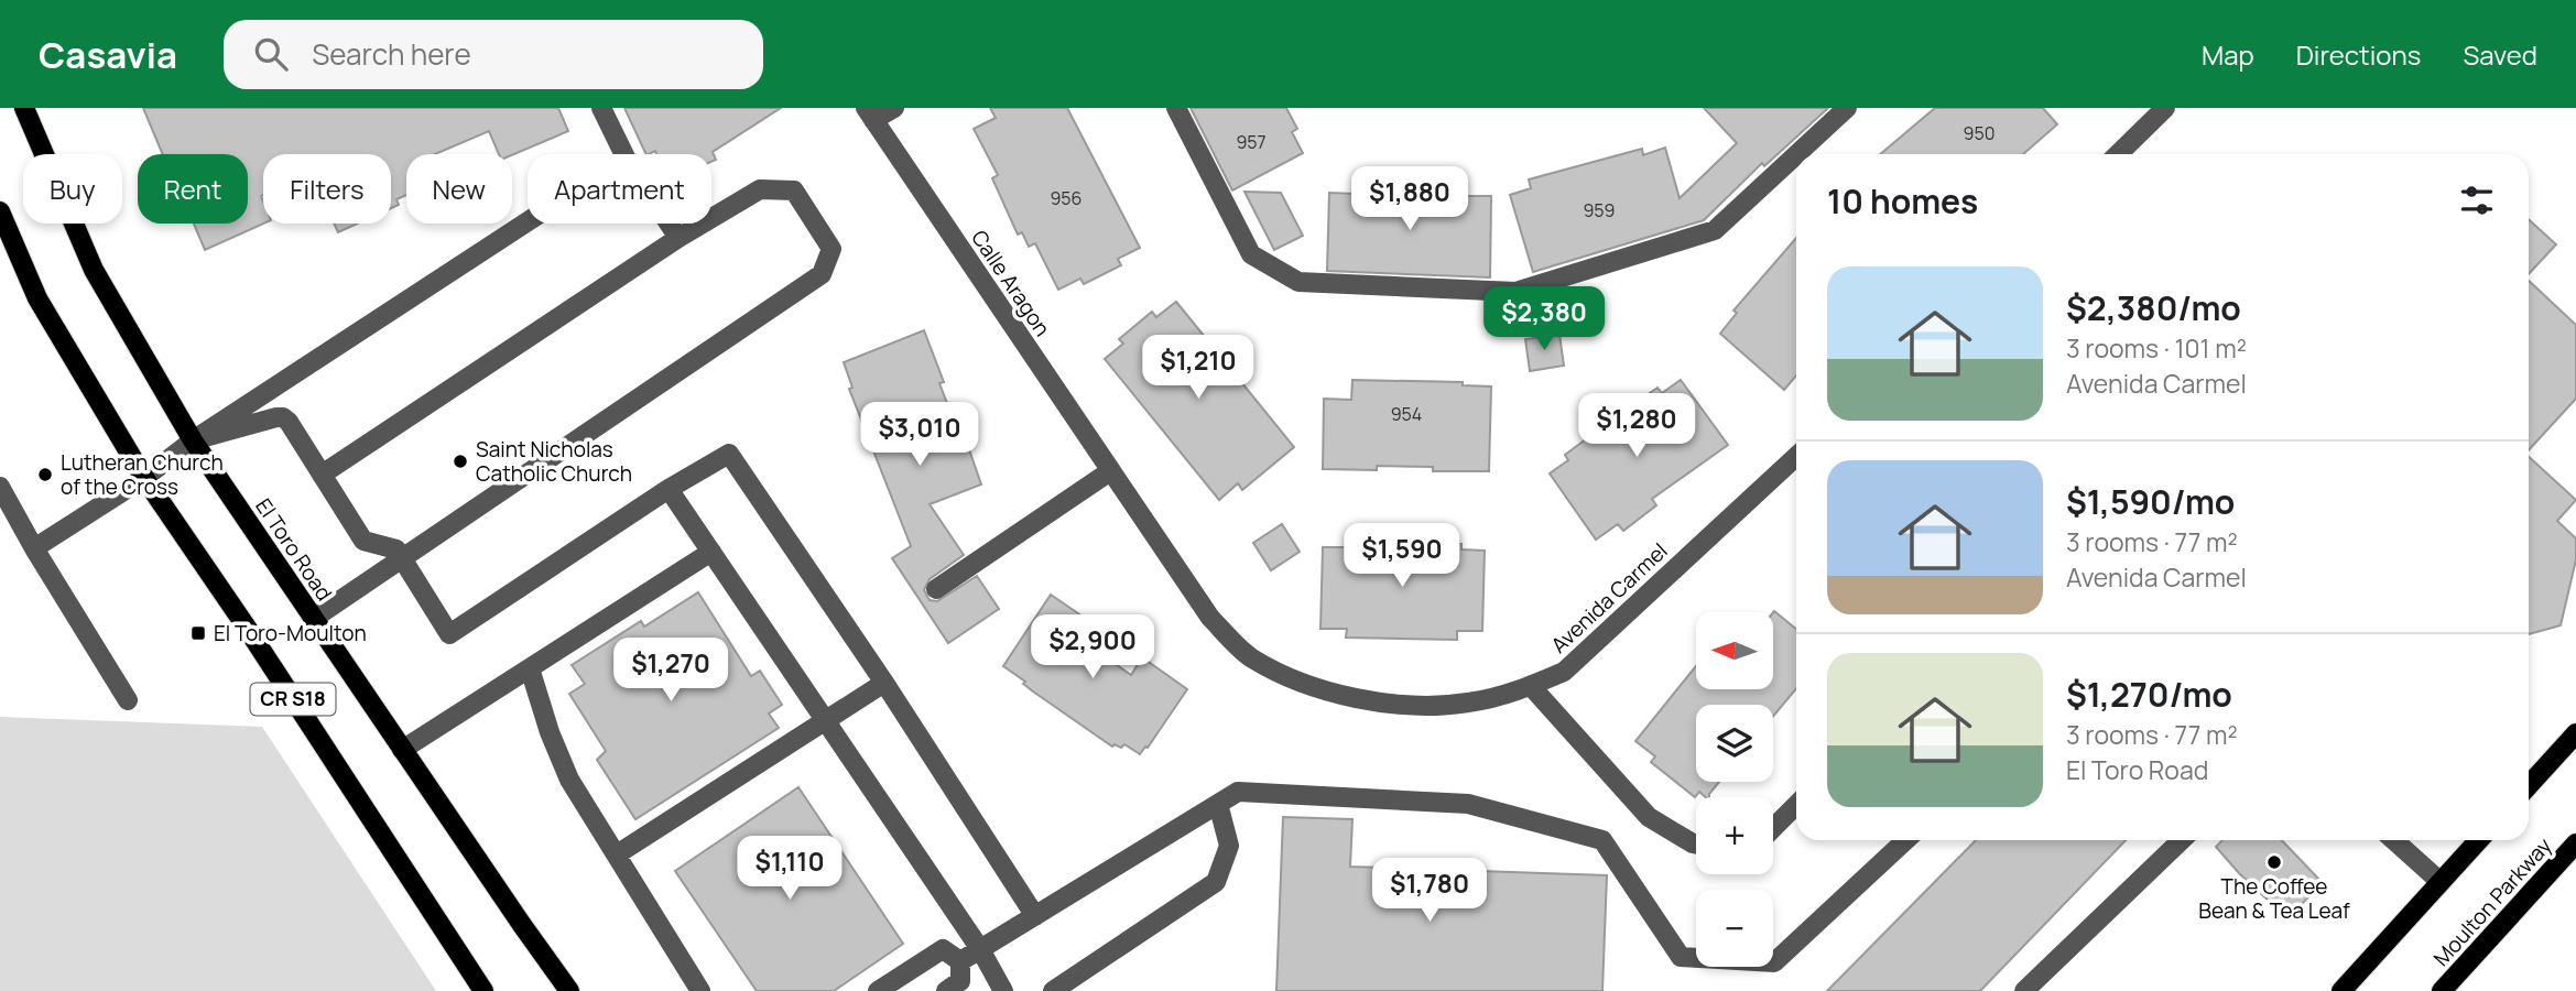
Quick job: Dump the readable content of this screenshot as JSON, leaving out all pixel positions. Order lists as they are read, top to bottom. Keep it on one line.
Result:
{"streets":{"main road":["El Toro Road","CR S18","Moulton Parkway"],"street":["Calle Aragon","Avenida Carmel"]},"crossings":[["Calle Aragon","Avenida Carmel"]],"places":{"other":["Saint Nicholas Catholic Church","Lutheran Church of the Cross","The Coffee Bean & Tea Leaf"],"transit":["El Toro-Moulton"]},"house_numbers":["950","957","956","959","954"],"north":"left","page":{"header":"Casavia","search":"Search here","nav":["Map","Directions","Saved"],"chip":["Buy","Rent","Filters","New","Apartment"],"heading":"10 homes","price":["$1,880","$2,380","$1,210","$1,280","$3,010","$1,590","$2,900","$1,270","$1,110","$1,780"],"list":[{"name":"$2,380/mo","note":"3 rooms · 101 m² · Avenida Carmel"},{"name":"$1,590/mo","note":"3 rooms · 77 m² · Avenida Carmel"},{"name":"$1,270/mo","note":"3 rooms · 77 m² · El Toro Road"}],"map_buttons":["+","−"]}}
